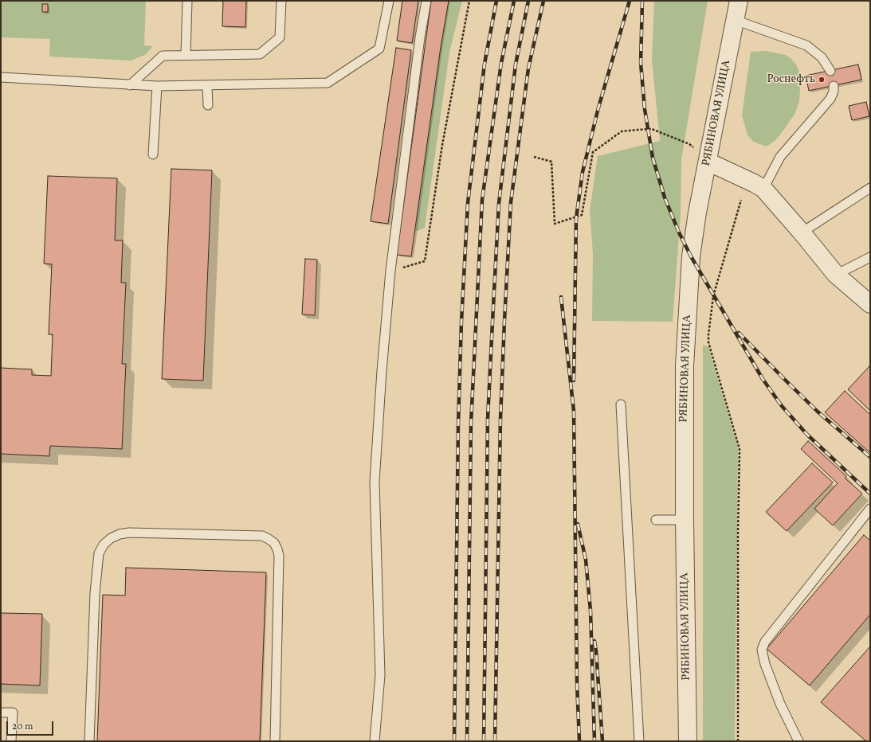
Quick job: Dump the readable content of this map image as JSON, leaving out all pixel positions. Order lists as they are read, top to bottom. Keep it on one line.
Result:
{"streets":{"street":["РЯБИНОВАЯ УЛИЦА"]},"places":["Роснефть"],"scale_bar":"20 m"}
